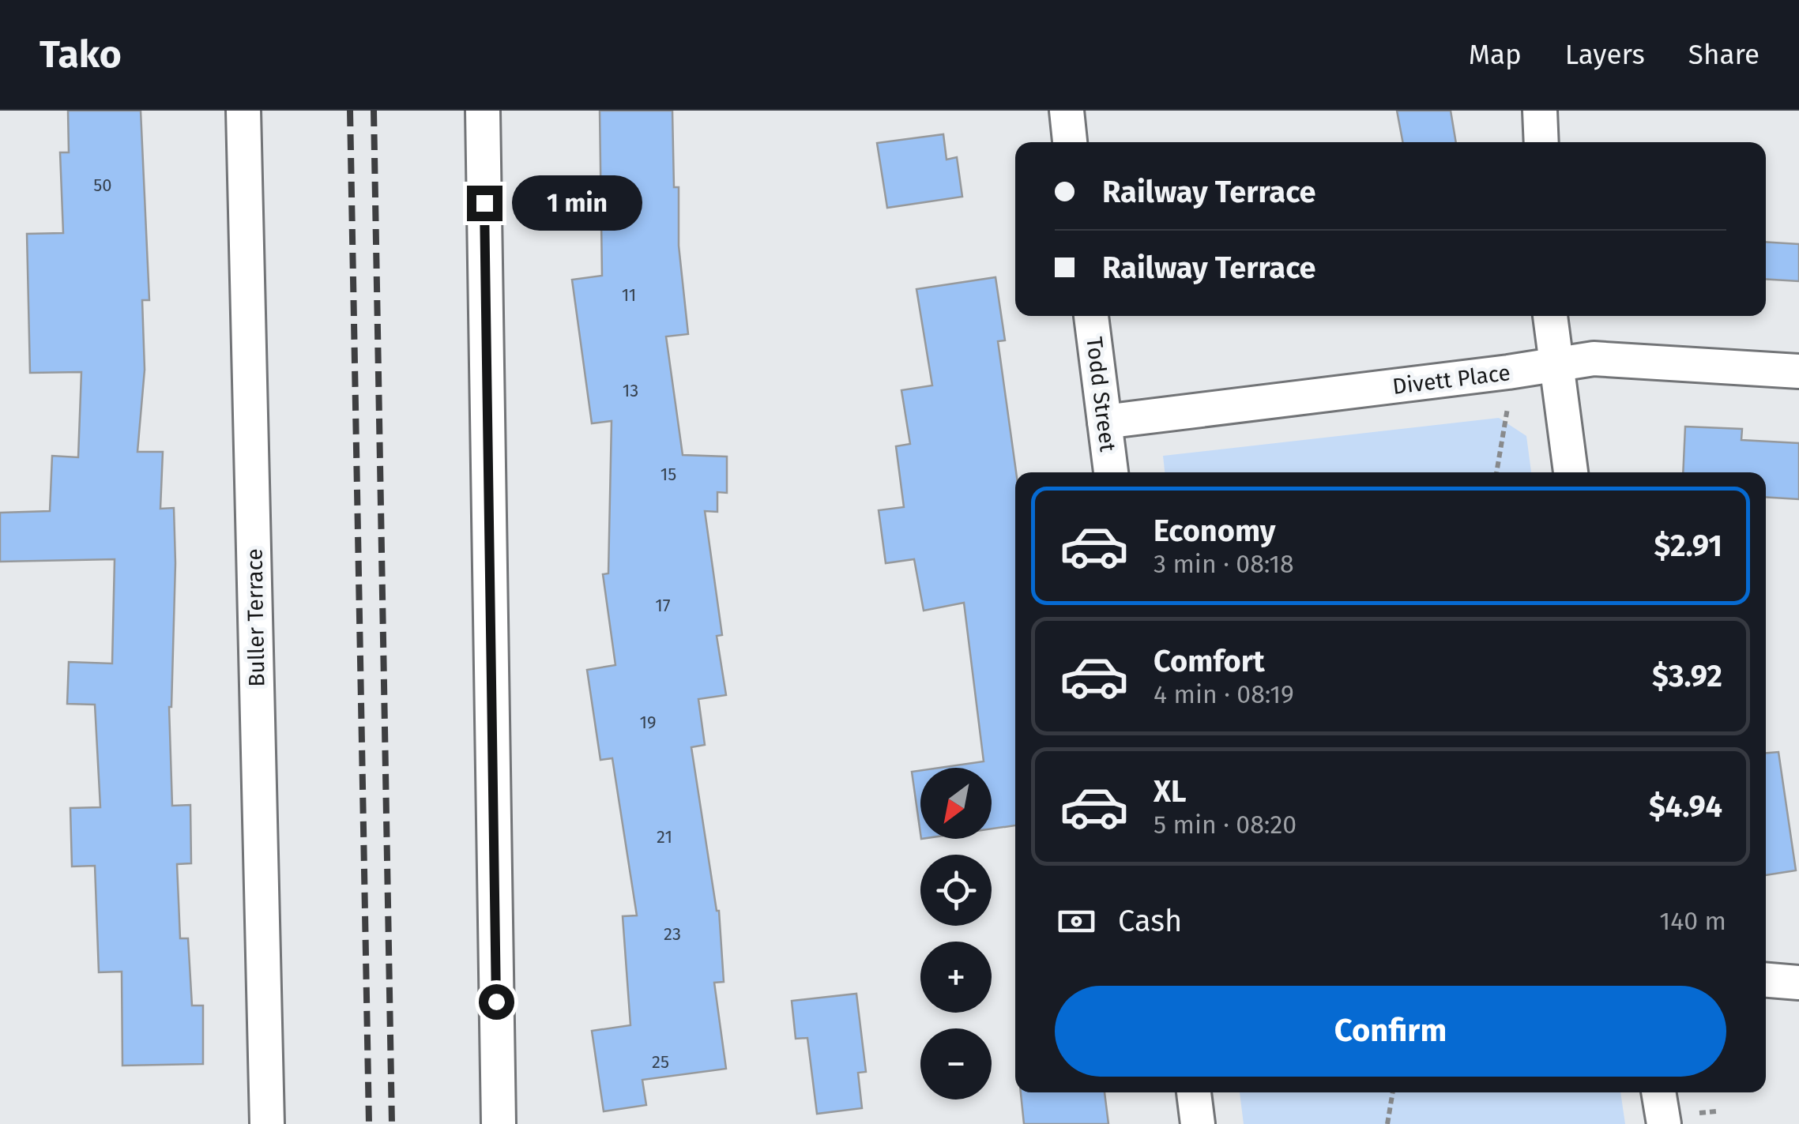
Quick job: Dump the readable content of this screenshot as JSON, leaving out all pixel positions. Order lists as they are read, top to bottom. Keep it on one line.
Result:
{"streets":{"street":["Divett Place","Todd Street","Buller Terrace"]},"crossings":[["Divett Place","Todd Street"]],"house_numbers":["50","11","13","15","17","19","21","23","25"],"north":"bottom left","page":{"header":"Tako","nav":["Map","Layers","Share"],"banner":["Railway Terrace","Railway Terrace"],"bubble":"1 min","list":[{"name":"Economy","note":"3 min · 08:18","value":"$2.91"},{"name":"Comfort","note":"4 min · 08:19","value":"$3.92"},{"name":"XL","note":"5 min · 08:20","value":"$4.94"}],"map_buttons":["+","−"],"pay":["Cash","140 m"],"buttons":"Confirm"}}
